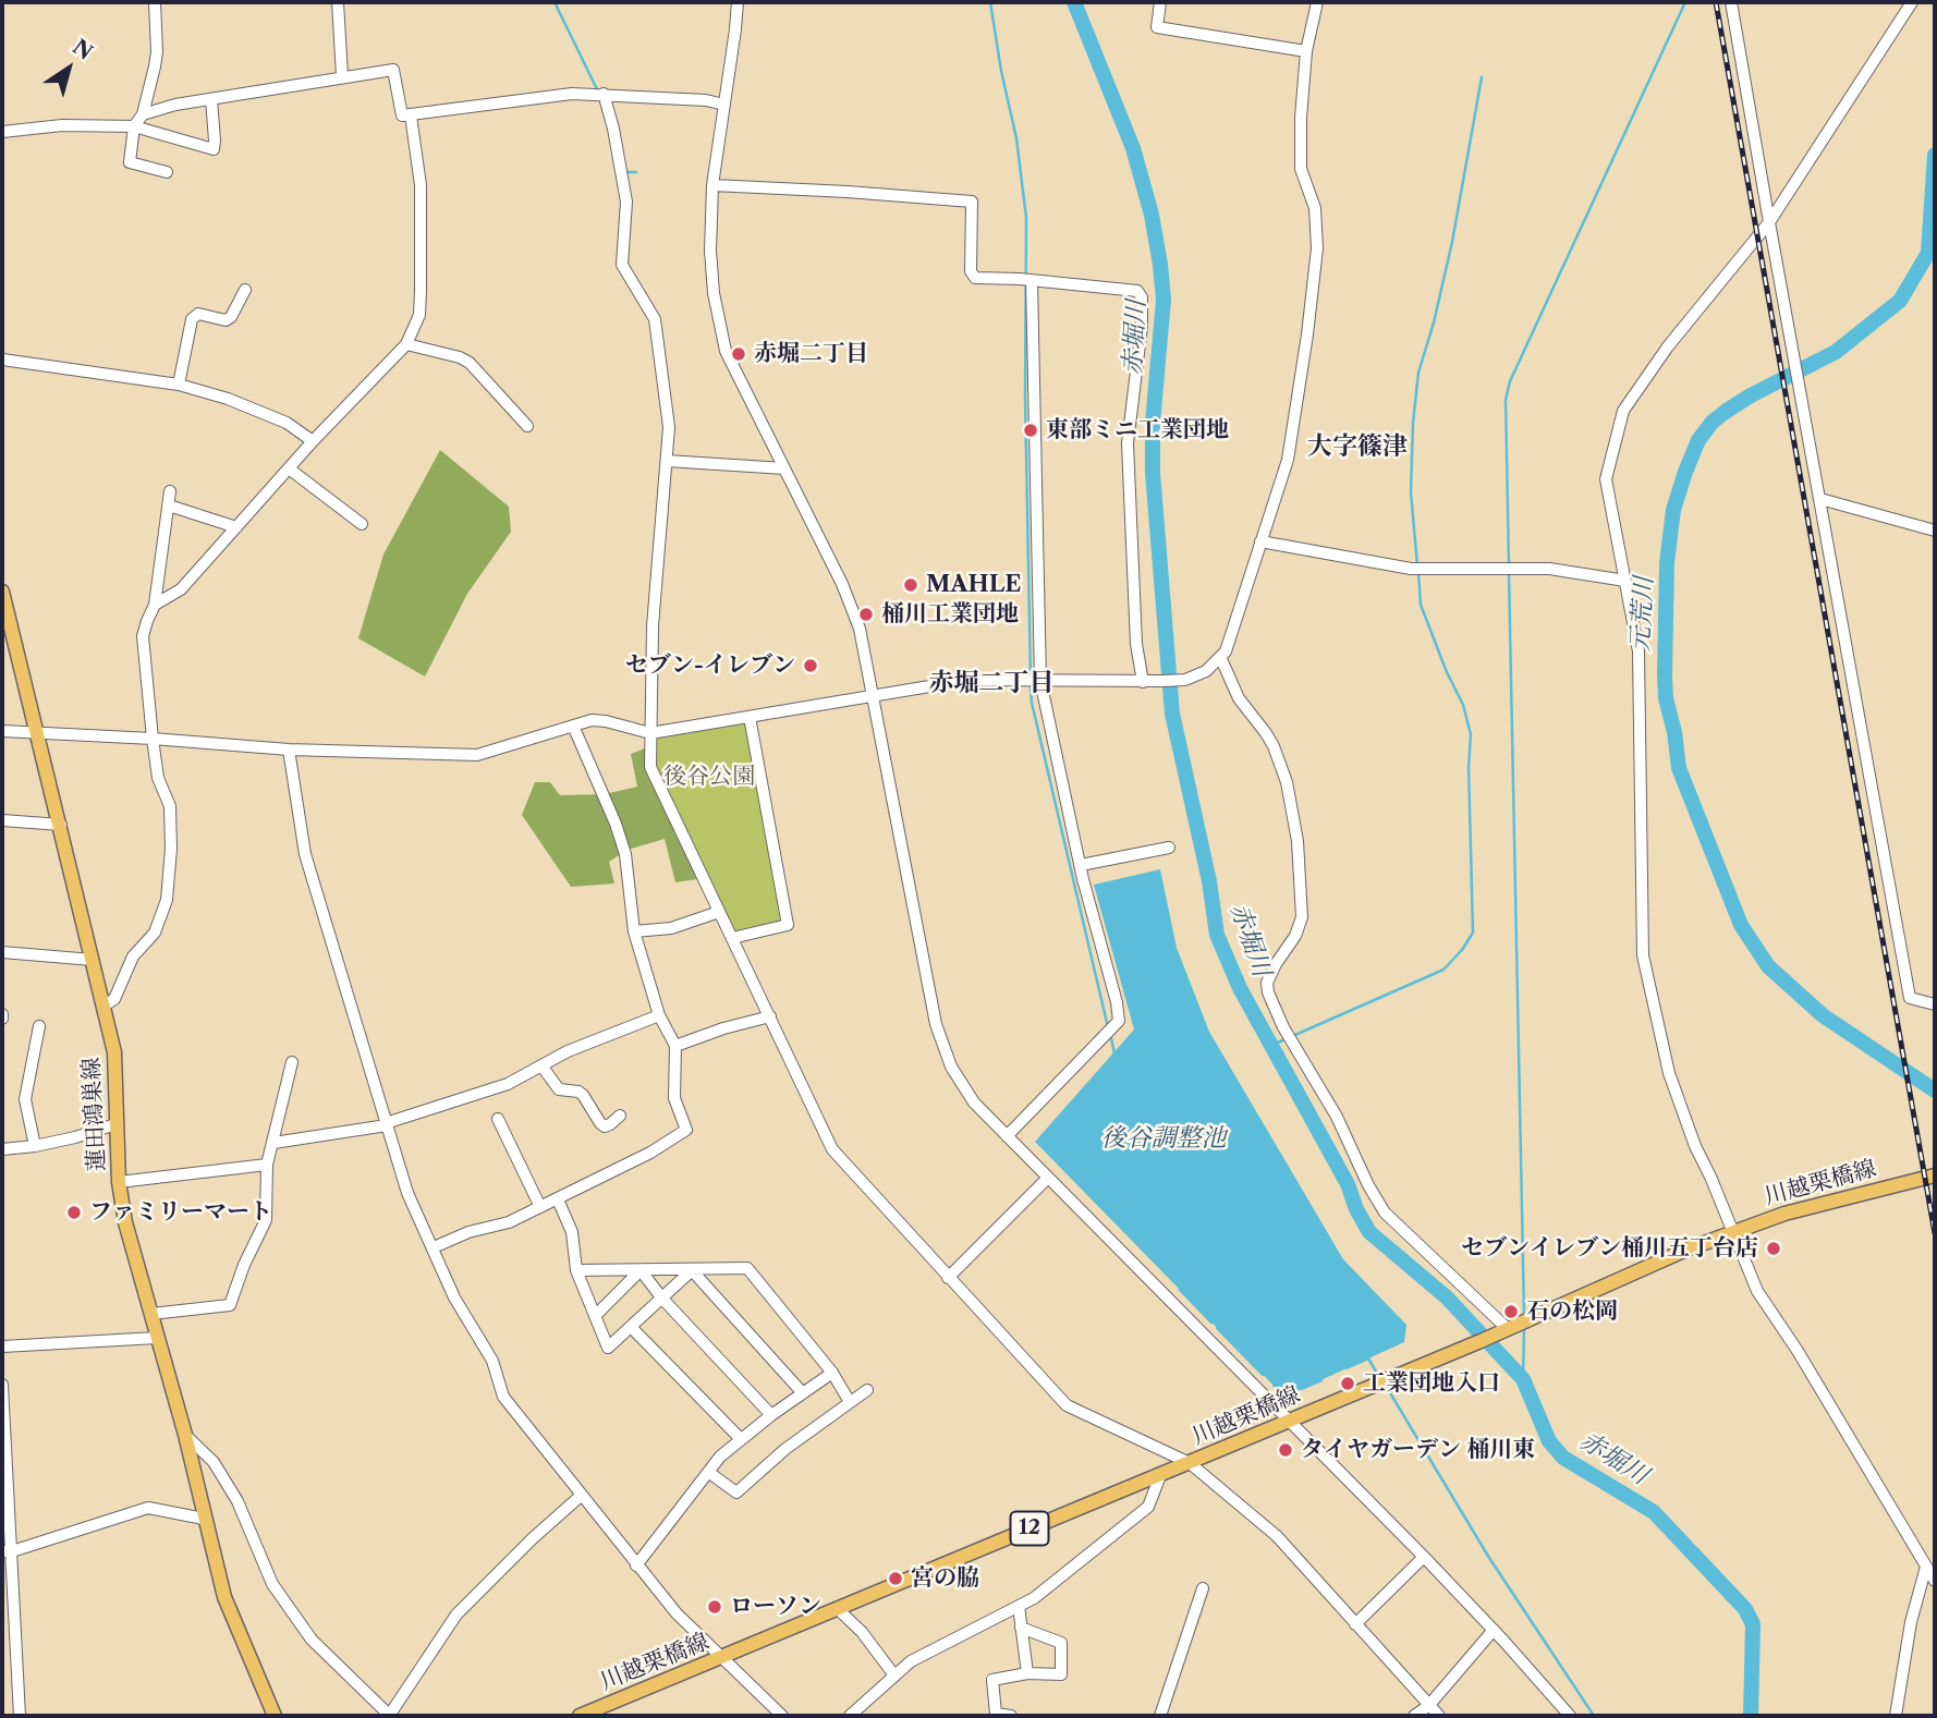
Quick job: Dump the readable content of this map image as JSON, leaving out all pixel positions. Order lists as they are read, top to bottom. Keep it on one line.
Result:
{"streets":{"main road":["蓮田鴻巣線","川越栗橋線","12"]},"districts":["大字篠津","赤堀二丁目"],"water":["赤堀川","元荒川","後谷調整池"],"parks":["後谷公園"],"places":["赤堀二丁目","東部ミニ工業団地","MAHLE","桶川工業団地","セブン-イレブン","ファミリーマート","セブンイレブン桶川五丁台店","石の松岡","工業団地入口","タイヤガーデン 桶川東","宮の脇","ローソン"],"north":"top right"}
